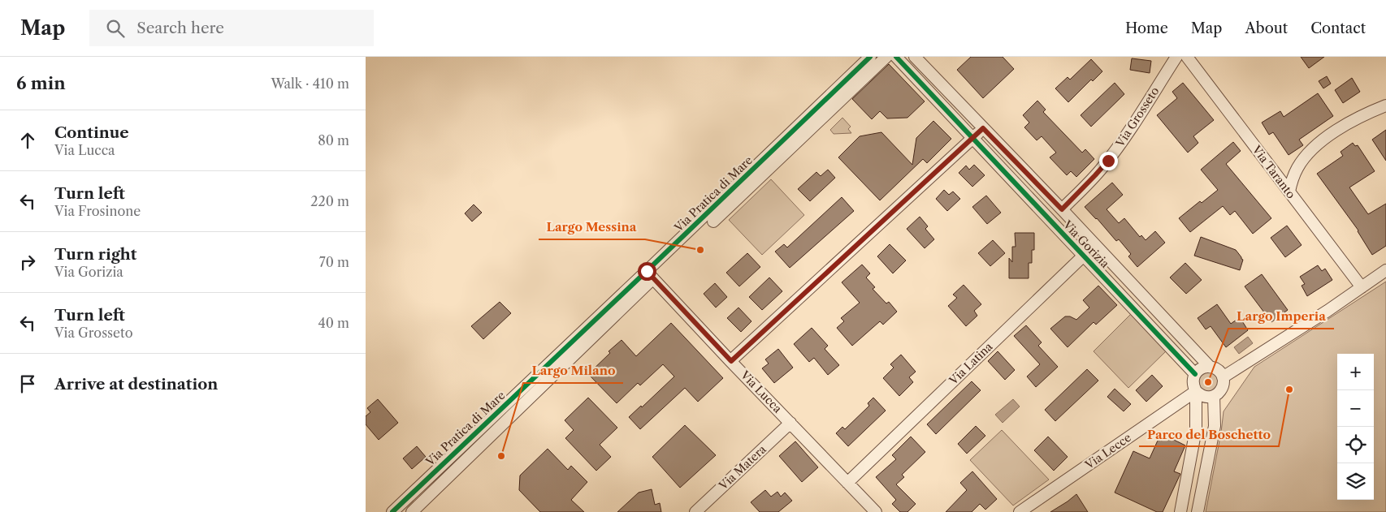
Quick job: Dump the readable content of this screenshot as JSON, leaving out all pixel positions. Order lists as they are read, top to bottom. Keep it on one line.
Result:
{"streets":{"street":["Via Grosseto","Via Taranto","Via Pratica di Mare","Via Gorizia","Via Latina","Via Lucca","Via Lecce","Via Matera"]},"crossings":[["Via Grosseto","Via Gorizia"],["Via Pratica di Mare","Via Lucca"],["Via Gorizia","Via Latina"],["Via Gorizia","Via Lecce"],["Via Latina","Via Lucca"],["Via Lucca","Via Matera"]],"places":["Largo Messina","Largo Imperia","Parco del Boschetto","Largo Milano"],"page":{"header":"Map","search":"Search here","nav":["Home","Map","About","Contact"],"heading":["6 min","Walk · 410 m"],"list":[["Continue","Via Lucca","80 m"],["Turn left","Via Frosinone","220 m"],["Turn right","Via Gorizia","70 m"],["Turn left","Via Grosseto","40 m"],"Arrive at destination"],"map_buttons":["+","−"]}}
